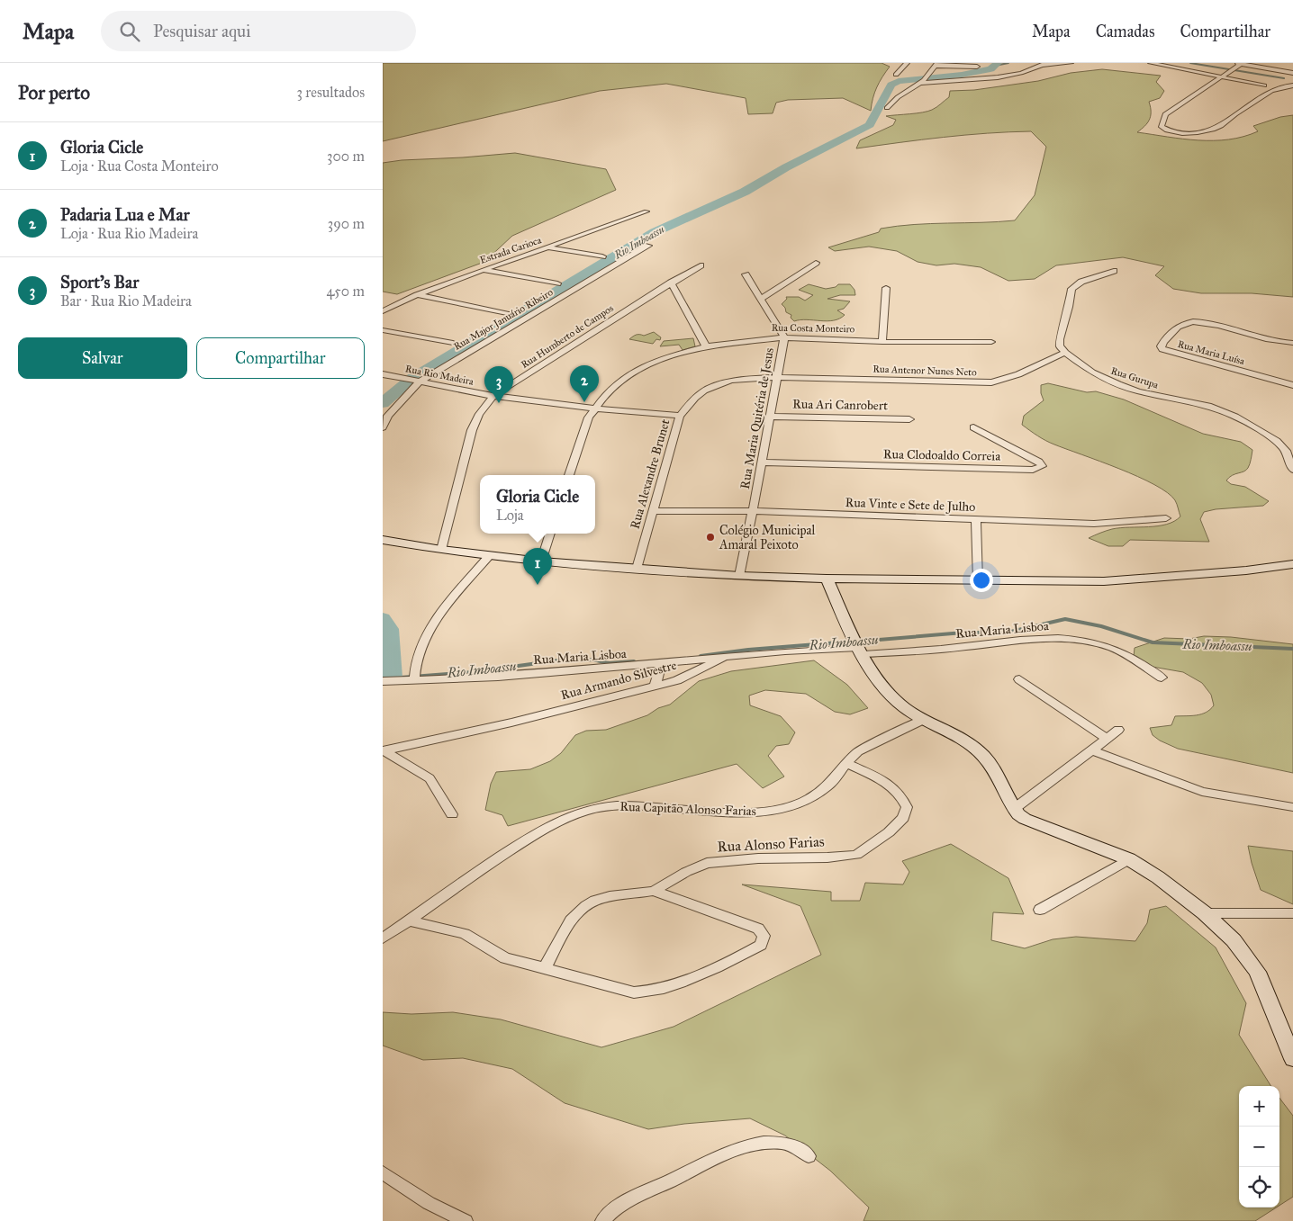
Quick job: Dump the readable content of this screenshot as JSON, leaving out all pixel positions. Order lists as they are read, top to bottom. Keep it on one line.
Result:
{"streets":{"street":["Estrada Carioca","Rua Major Januário Ribeiro","Rua Costa Monteiro","Rua Humberto de Campos","Rua Maria Luísa","Rua Antenor Nunes Neto","Rua Rio Madeira","Rua Gurupa","Rua Ari Canrobert","Rua Maria Quitéria de Jesus","Rua Clodoaldo Correia","Rua Alexandre Brunet","Rua Vinte e Sete de Julho","Rua Maria Lisboa","Rua Armando Silvestre","Rua Capitão Alonso Farias","Rua Alonso Farias"]},"crossings":[["Rua Major Januário Ribeiro","Rua Rio Madeira"],["Rua Costa Monteiro","Rua Rio Madeira"],["Rua Costa Monteiro","Rua Maria Quitéria de Jesus"],["Rua Humberto de Campos","Rua Rio Madeira"],["Rua Antenor Nunes Neto","Rua Gurupa"],["Rua Antenor Nunes Neto","Rua Maria Quitéria de Jesus"],["Rua Antenor Nunes Neto","Rua Alexandre Brunet"],["Rua Rio Madeira","Rua Alexandre Brunet"],["Rua Ari Canrobert","Rua Maria Quitéria de Jesus"],["Rua Maria Quitéria de Jesus","Rua Clodoaldo Correia"],["Rua Maria Quitéria de Jesus","Rua Alexandre Brunet"],["Rua Maria Quitéria de Jesus","Rua Vinte e Sete de Julho"],["Rua Alexandre Brunet","Rua Vinte e Sete de Julho"],["Rua Maria Lisboa","Rua Armando Silvestre"],["Rua Capitão Alonso Farias","Rua Alonso Farias"]],"water":["Rio Imboassu"],"places":["Colégio Municipal Amaral Peixoto"],"page":{"header":"Mapa","search":"Pesquisar aqui","nav":["Mapa","Camadas","Compartilhar"],"heading":["Por perto","3 resultados"],"list":[{"mark":"1","name":"Gloria Cicle","note":"Loja · Rua Costa Monteiro","value":"300 m"},{"mark":"2","name":"Padaria Lua e Mar","note":"Loja · Rua Rio Madeira","value":"390 m"},{"mark":"3","name":"Sport's Bar","note":"Bar · Rua Rio Madeira","value":"450 m"}],"buttons":["Salvar","Compartilhar"],"pins":["2","3","1"],"popup":["Gloria Cicle","Loja"],"map_buttons":["+","−"]}}
